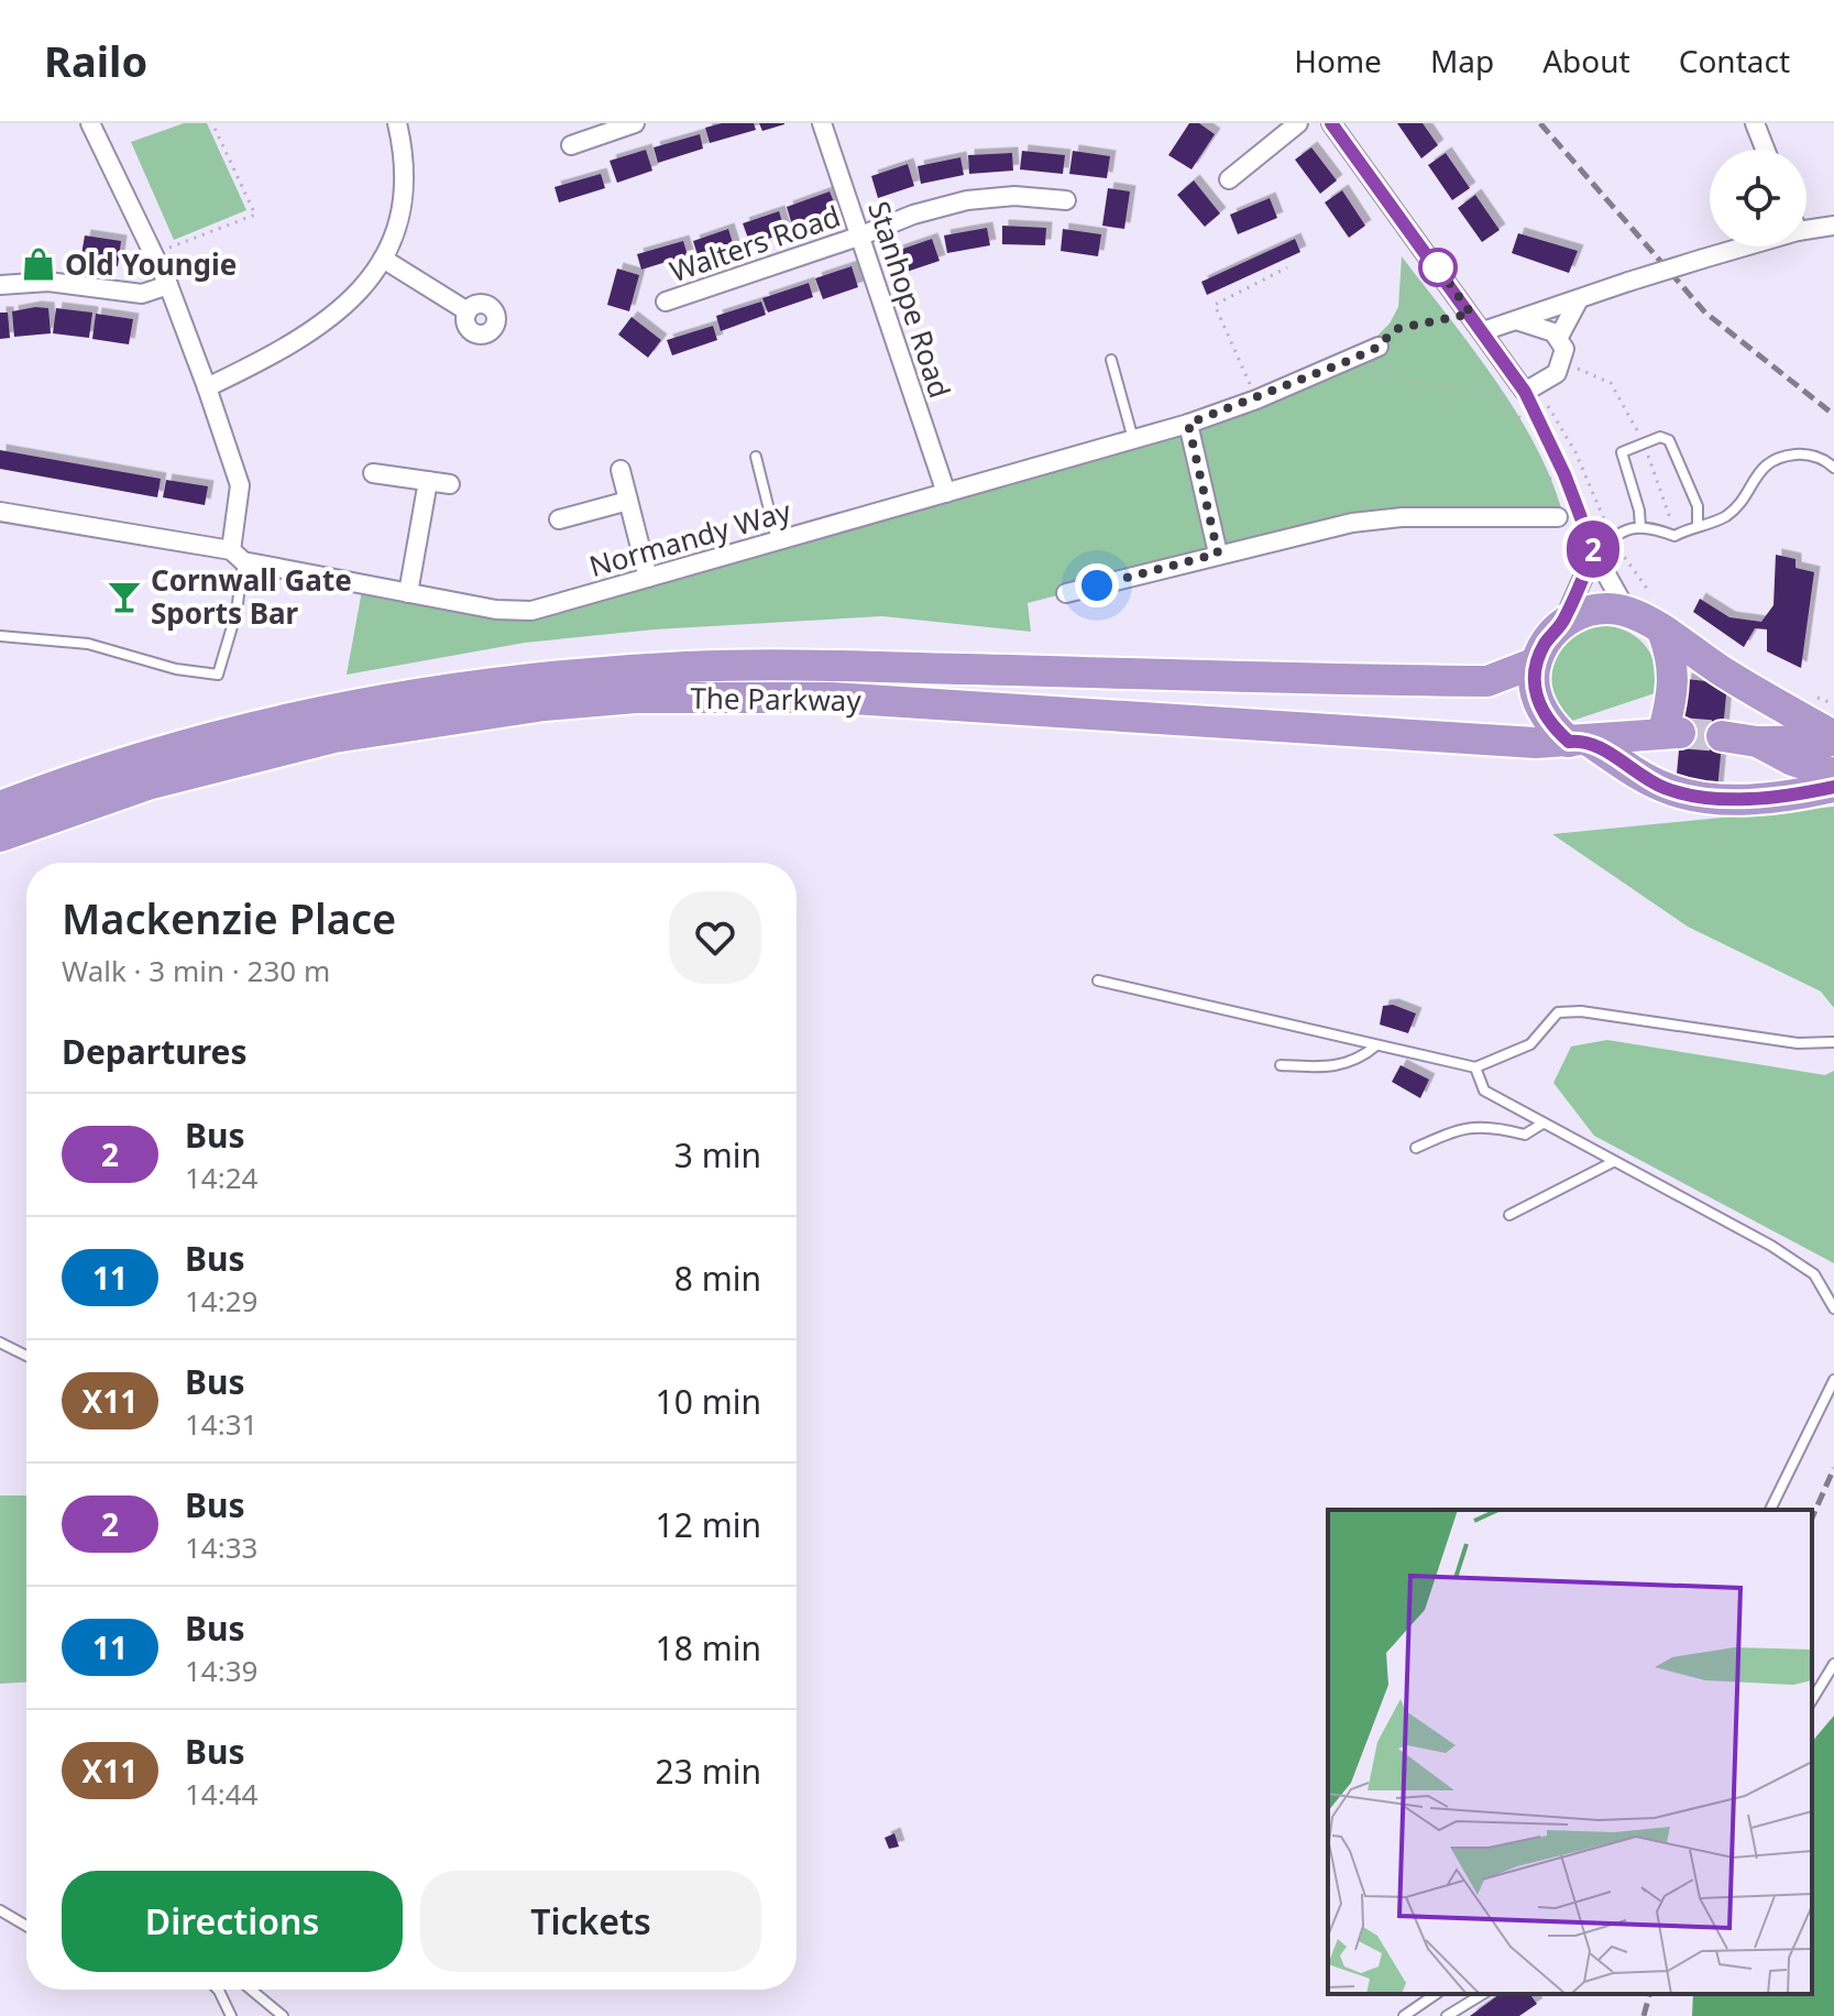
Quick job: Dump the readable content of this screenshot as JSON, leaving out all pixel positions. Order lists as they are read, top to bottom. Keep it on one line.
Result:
{"streets":{"highway":["The Parkway"],"street":["Walters Road","Stanhope Road","Normandy Way"]},"crossings":[["Walters Road","Stanhope Road"],["Stanhope Road","Normandy Way"]],"places":{"shop":["Old Youngie"],"bar":["Cornwall Gate Sports Bar"]},"lines":["bus line 2"],"page":{"header":"Railo","nav":["Home","Map","About","Contact"],"on_map":"2","heading":[["Mackenzie Place","Walk · 3 min · 230 m"],"Departures"],"list":[{"mark":"2","name":"Bus","note":"14:24","value":"3 min"},{"mark":"11","name":"Bus","note":"14:29","value":"8 min"},{"mark":"X11","name":"Bus","note":"14:31","value":"10 min"},{"mark":"2","name":"Bus","note":"14:33","value":"12 min"},{"mark":"11","name":"Bus","note":"14:39","value":"18 min"},{"mark":"X11","name":"Bus","note":"14:44","value":"23 min"}],"buttons":["Directions","Tickets"]}}
